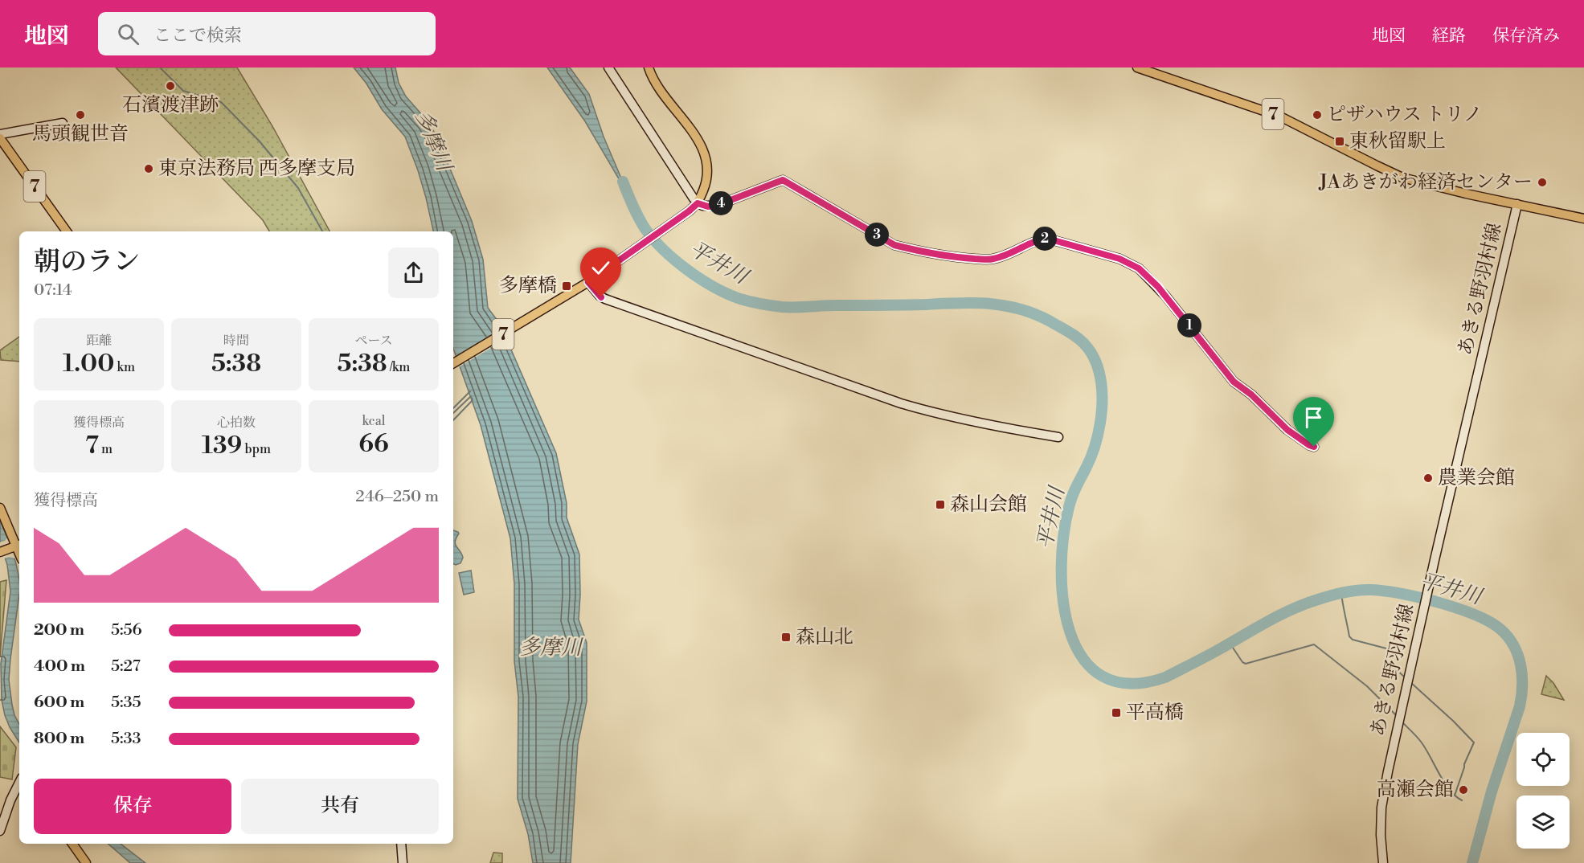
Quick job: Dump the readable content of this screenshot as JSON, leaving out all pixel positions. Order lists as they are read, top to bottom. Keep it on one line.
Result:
{"streets":{"main road":["7"],"street":["あきる野羽村線"]},"crossings":[["7","あきる野羽村線"]],"water":["多摩川","平井川"],"places":{"other":["石濱渡津跡","馬頭観世音","ピザハウス トリノ","東京法務局 西多摩支局","JAあきがわ経済センター","農業会館","高瀬会館"],"transit":["東秋留駅上","多摩橋","森山会館","森山北","平高橋"]},"page":{"header":"地図","search":"ここで検索","nav":["地図","経路","保存済み"],"pins":["4","3","2","1"],"heading":["朝のラン","07:14"],"stats":[["距離","1.00 km"],["時間","5:38"],["ペース","5:38 /km"],["獲得標高","7 m"],["心拍数","139 bpm"],["kcal","66"]],"chart":["獲得標高","246–250 m"],"list":[{"name":"200 m","note":"5:56"},{"name":"400 m","note":"5:27"},{"name":"600 m","note":"5:35"},{"name":"800 m","note":"5:33"}],"buttons":["保存","共有"]}}
